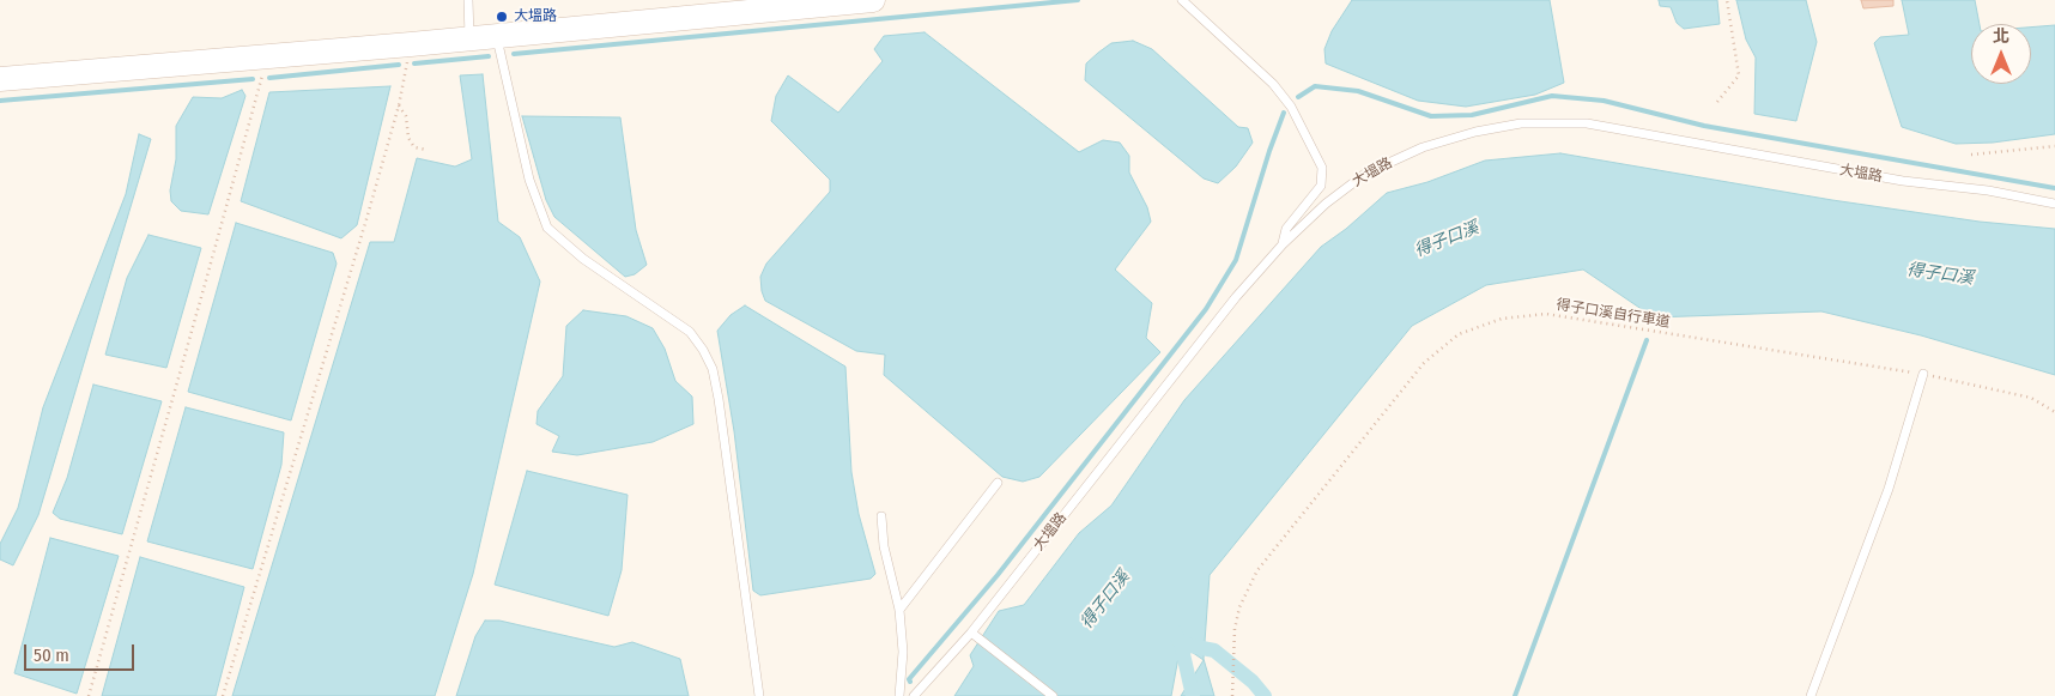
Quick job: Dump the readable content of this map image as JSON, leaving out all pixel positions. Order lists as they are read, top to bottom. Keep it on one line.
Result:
{"streets":{"lane":["大塭路"],"path":["得子口溪自行車道"]},"water":["得子口溪"],"places":["大塭路"],"scale_bar":"50 m","north":"top"}
